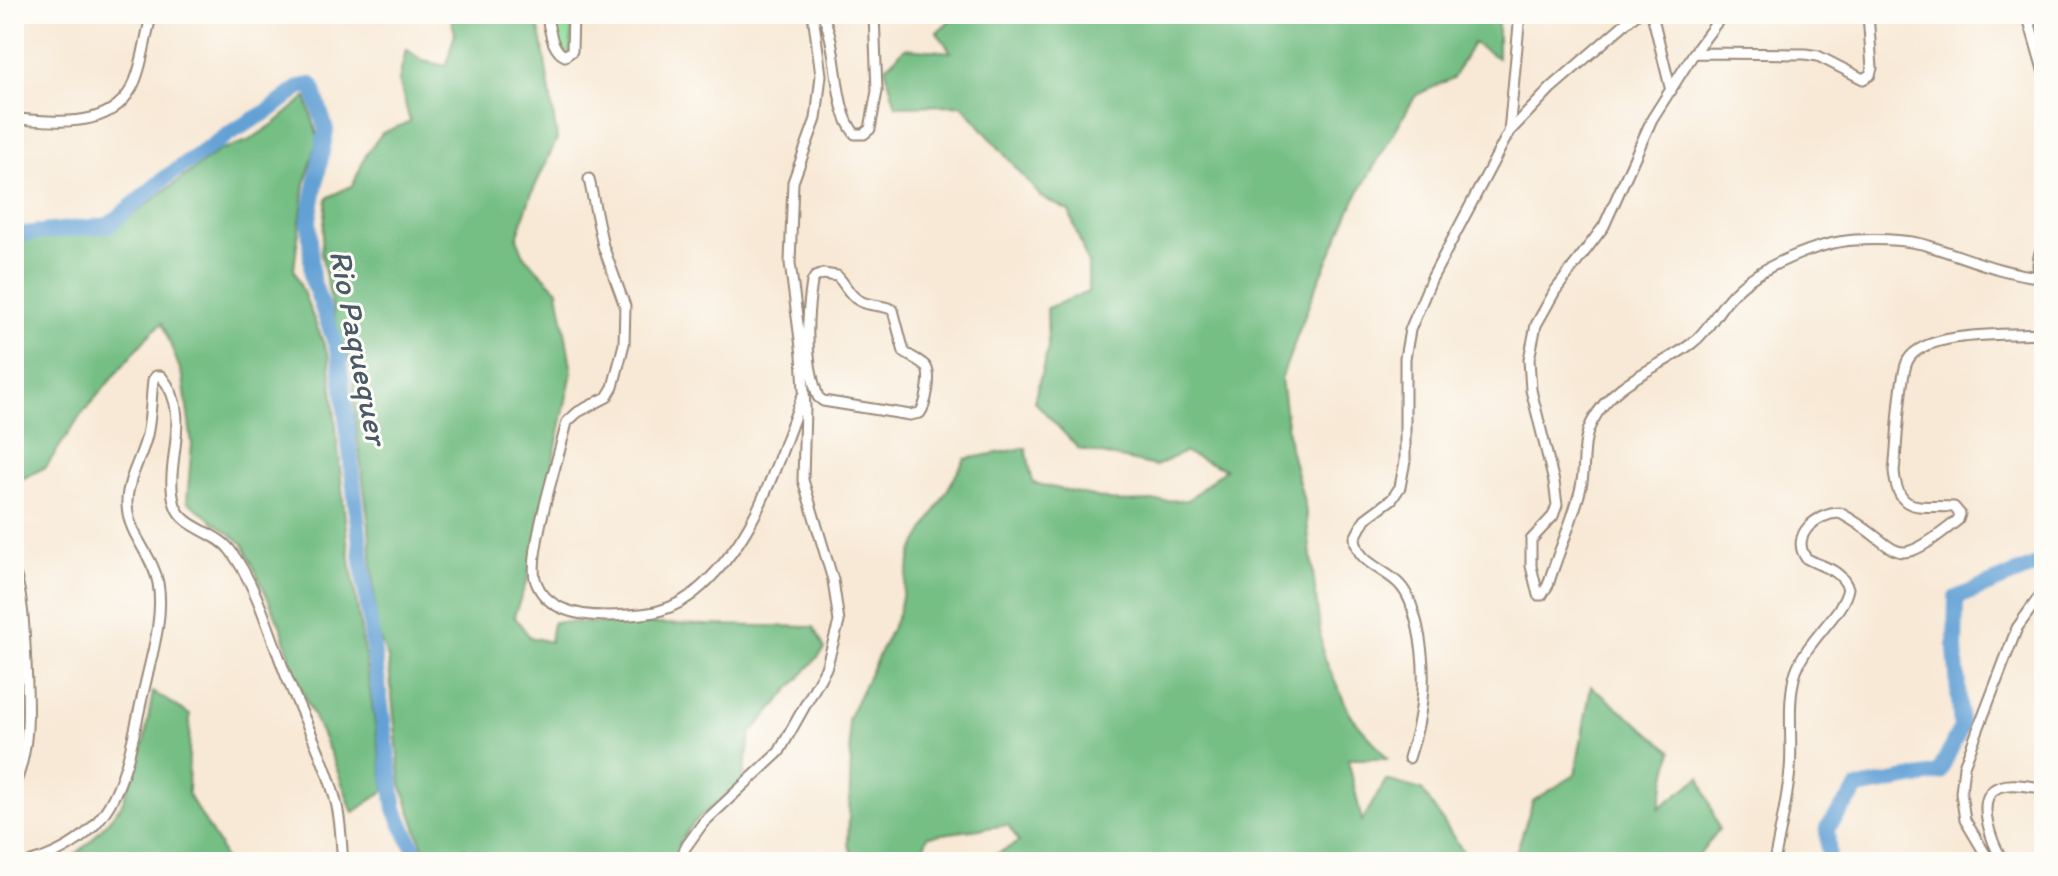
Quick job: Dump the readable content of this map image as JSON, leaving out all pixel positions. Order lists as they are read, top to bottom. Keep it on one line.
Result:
{"water":["Rio Paquequer"]}
